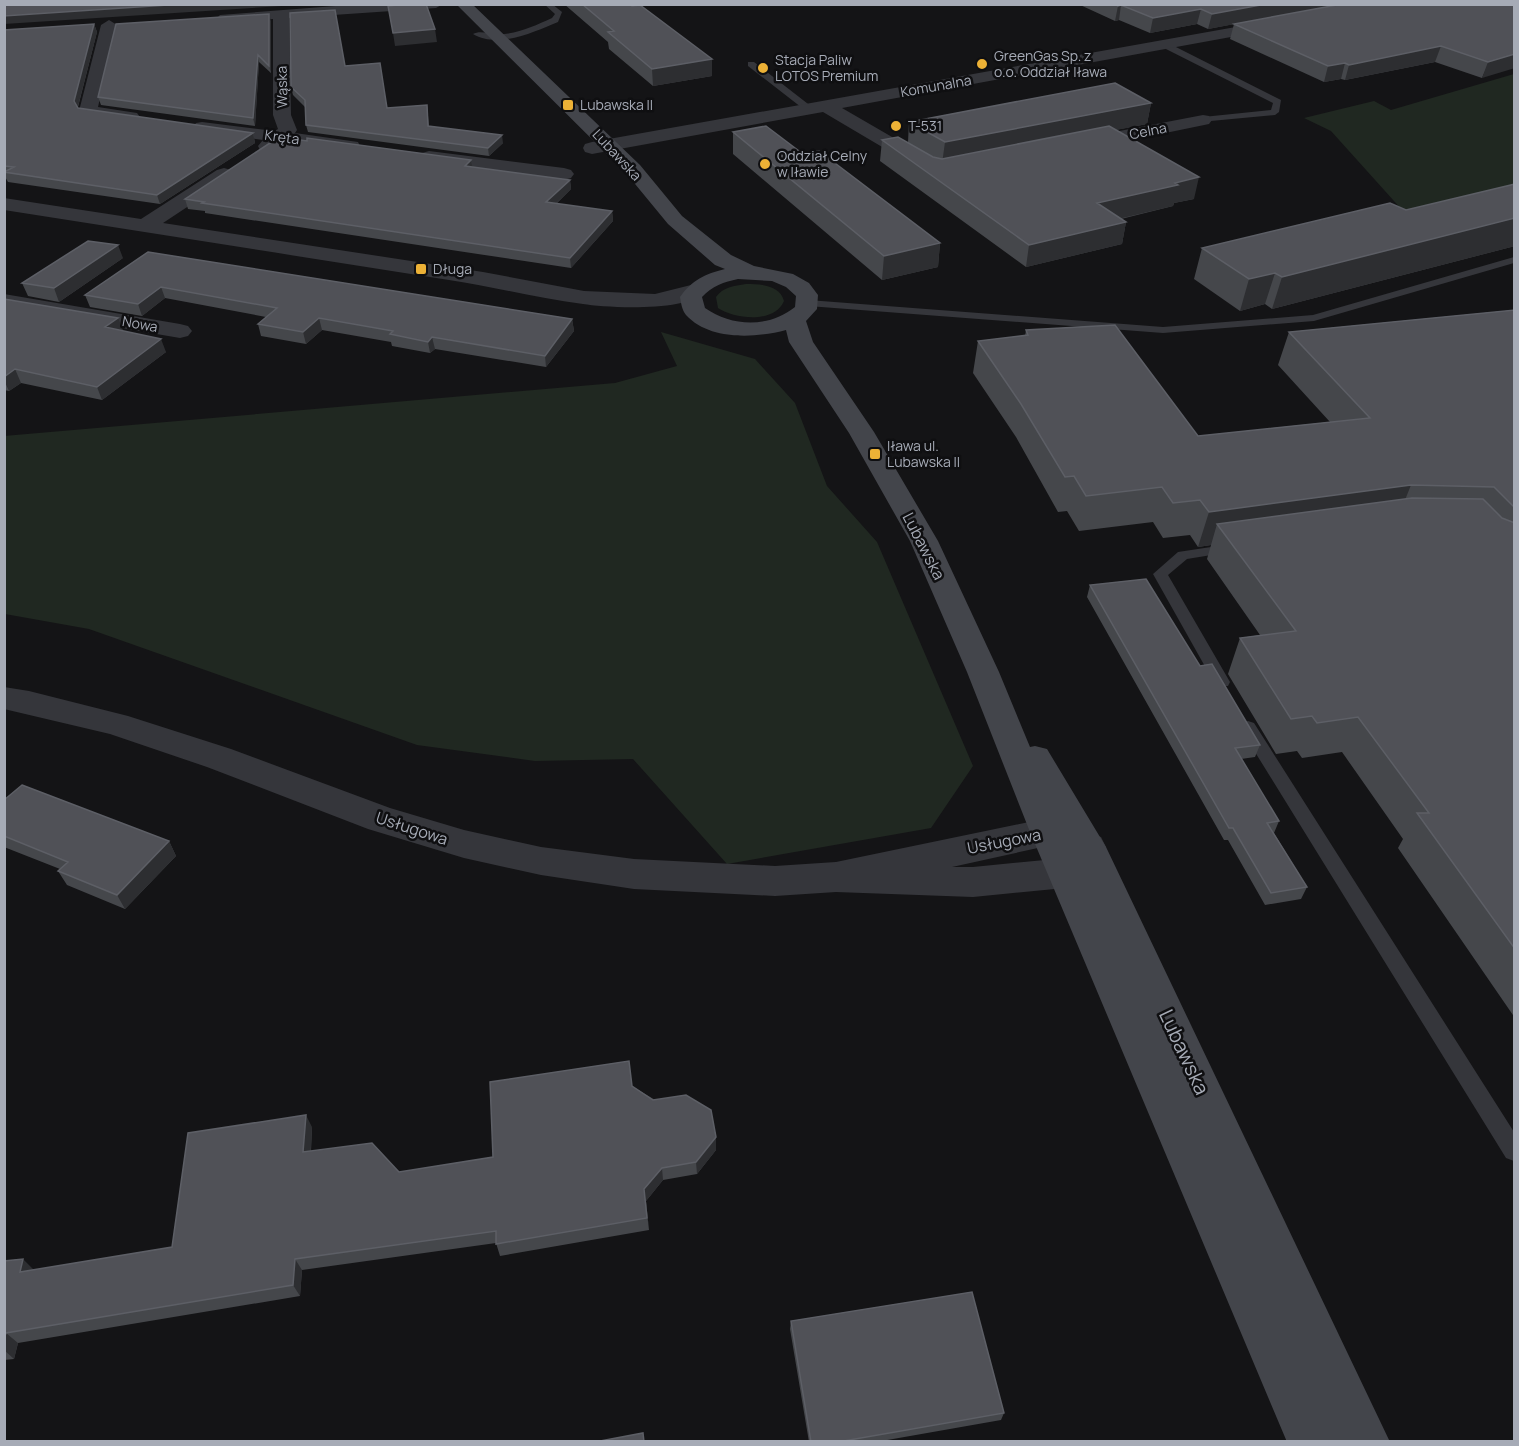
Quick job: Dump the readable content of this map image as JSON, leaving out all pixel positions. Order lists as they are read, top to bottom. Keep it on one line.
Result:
{"streets":{"main road":["Lubawska"],"street":["Komunalna","Wąska","Celna","Kręta","Nowa","Usługowa"]},"crossings":[["Komunalna","Lubawska"],["Wąska","Kręta"],["Lubawska","Usługowa"]],"places":{"other":["GreenGas Sp. z o.o. Oddział Iława","Stacja Paliw LOTOS Premium","T-531","Oddział Celny w Iławie"],"transit":["Lubawska II","Długa","Iława ul. Lubawska II"]}}
